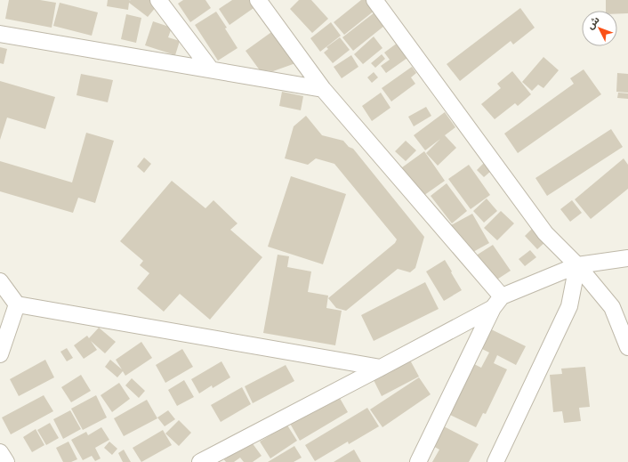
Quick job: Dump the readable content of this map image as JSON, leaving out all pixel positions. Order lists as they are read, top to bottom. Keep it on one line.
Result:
{"north":"top left"}
